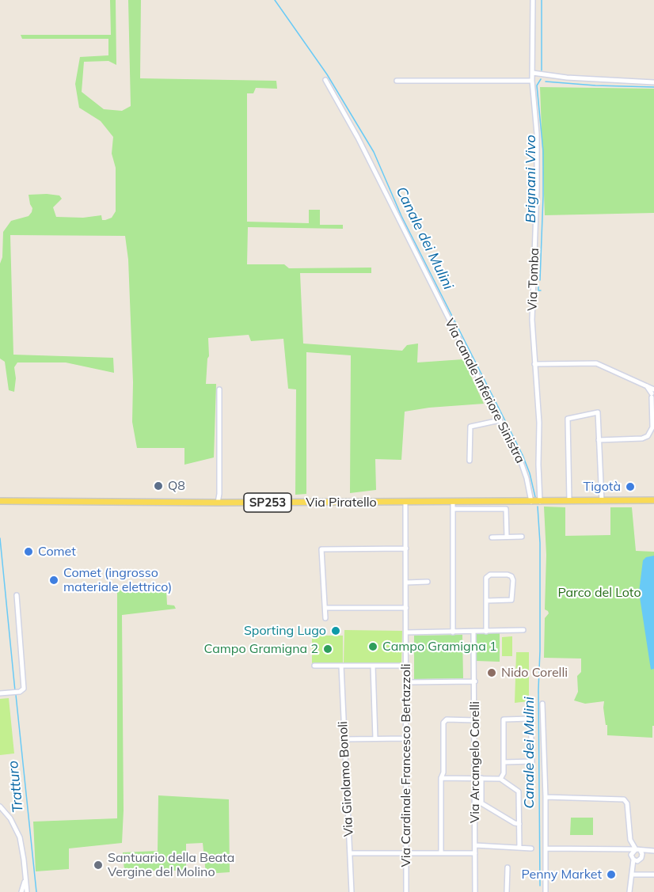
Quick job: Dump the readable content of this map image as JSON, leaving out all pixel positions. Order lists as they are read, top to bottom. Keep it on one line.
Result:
{"streets":{"main road":["SP253","Via Piratello"],"street":["Via Tomba","Via canale Inferiore Sinistra","Via Arcangelo Corelli","Via Cardinale Francesco Bertazzoli","Via Girolamo Bonoli"]},"crossings":[["Via Tomba","Via Piratello"],["Via canale Inferiore Sinistra","Via Piratello"],["Via Piratello","Via Cardinale Francesco Bertazzoli"]],"water":["Brignani Vivo","Canale dei Mulini","Tratturo"],"parks":["Parco del Loto"],"places":["Q8","Tigotà","Comet","Comet (ingrosso materiale elettrico)","Sporting Lugo","Campo Gramigna 1","Campo Gramigna 2","Nido Corelli","Santuario della Beata Vergine del Molino","Penny Market"]}
